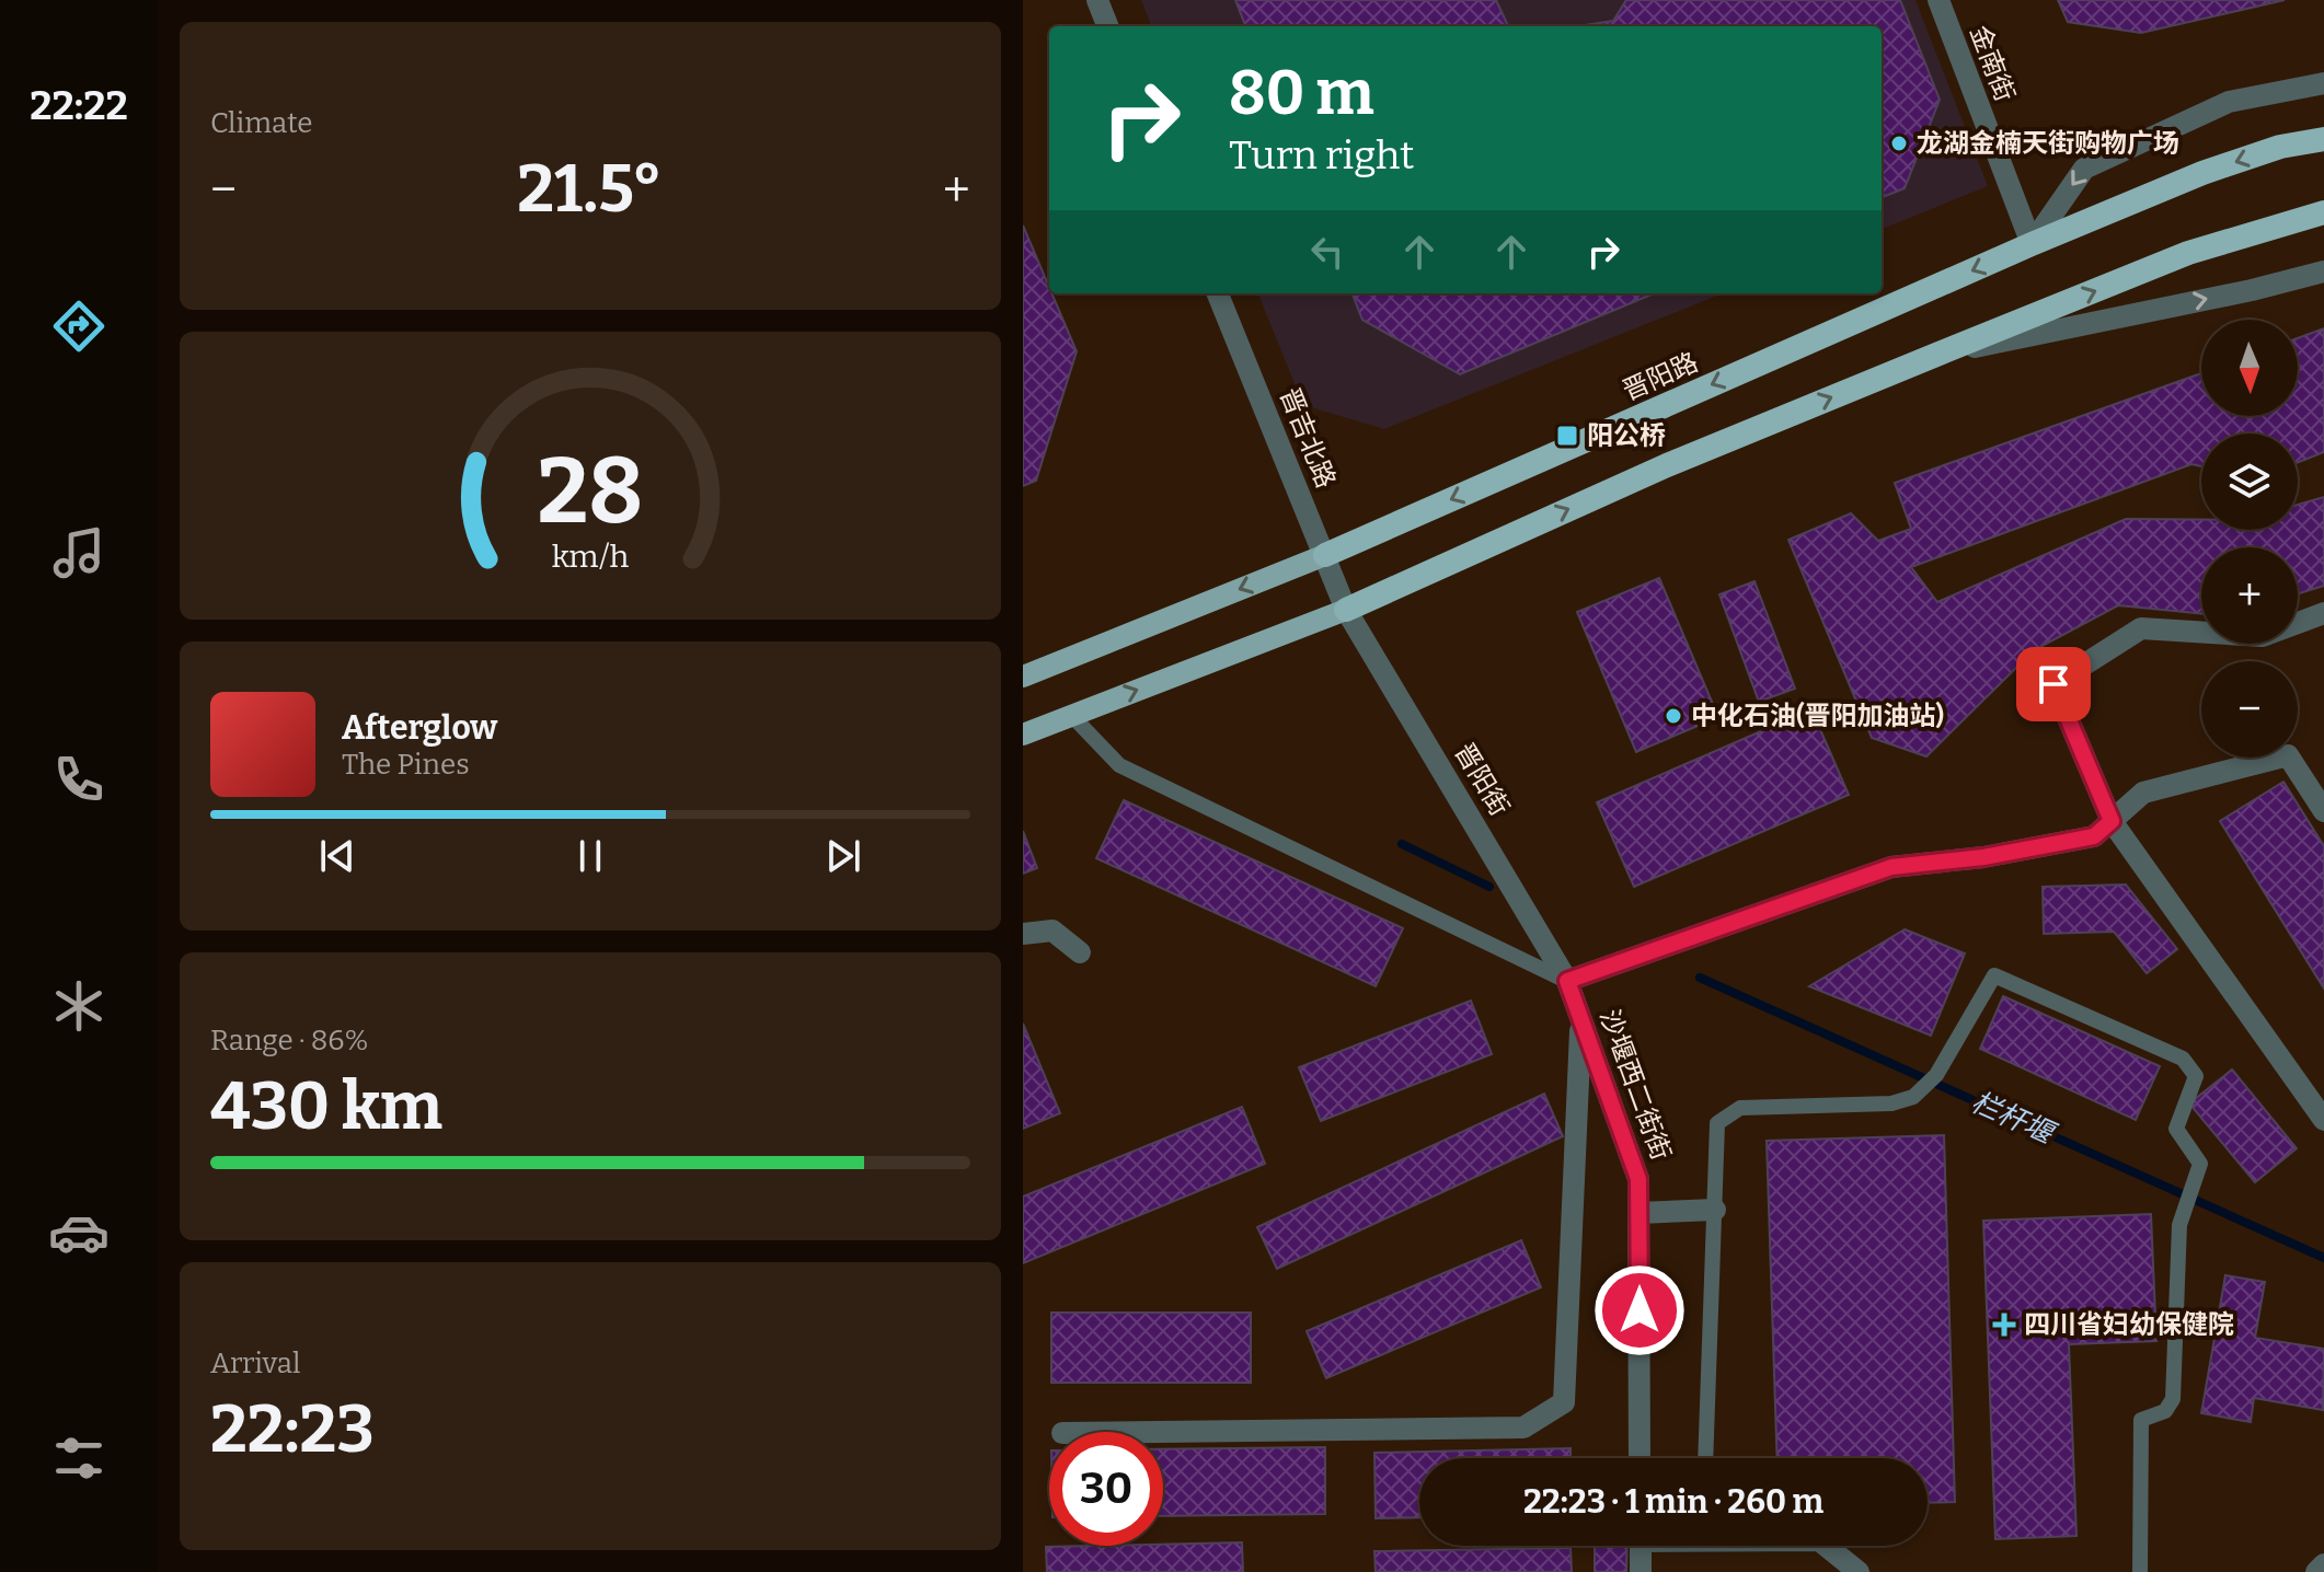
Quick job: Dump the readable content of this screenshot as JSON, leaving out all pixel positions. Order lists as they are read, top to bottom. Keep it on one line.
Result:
{"streets":{"highway":["晋阳路"],"street":["金南街","晋吉北路","晋阳街","沙堰西二街街"]},"crossings":[["金南街","晋阳路"],["晋阳路","晋吉北路"],["晋吉北路","晋阳街"],["晋阳街","沙堰西二街街"]],"water":["栏杆堰"],"places":{"other":["龙湖金楠天街购物广场","中化石油(晋阳加油站)"],"transit":["阳公桥"],"health":["四川省妇幼保健院"]},"north":"bottom","page":{"tabs":"22:22","tile":["Climate",["Range · 86%","430 km"],["Arrival","22:23"]],"turn":["80 m","Turn right"],"heat":["−","21.5°","+"],"map_buttons":["+","−"],"song":["Afterglow","The Pines"],"limit":"30","trip":"22:23 · 1 min · 260 m","gauge":["28","km/h"]}}
